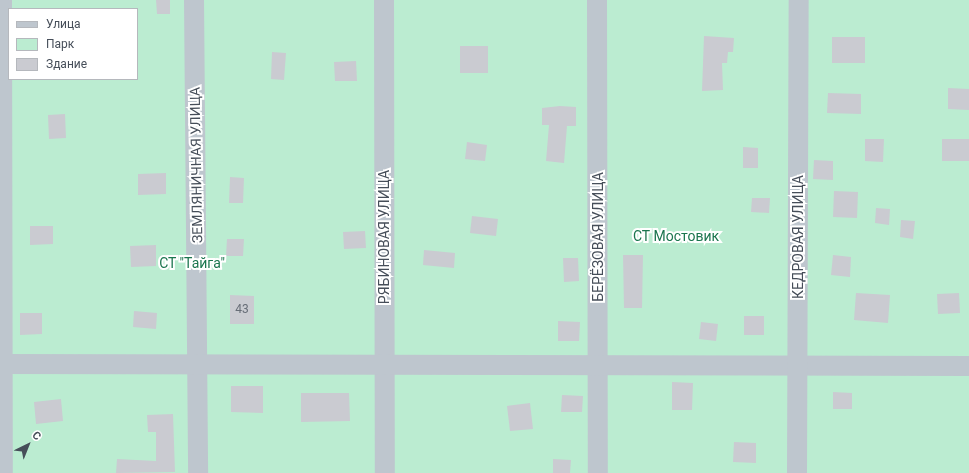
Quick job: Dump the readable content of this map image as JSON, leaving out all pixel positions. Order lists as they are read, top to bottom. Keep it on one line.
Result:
{"streets":{"street":["ЗЕМЛЯНИЧНАЯ УЛИЦА","РЯБИНОВАЯ УЛИЦА","БЕРЁЗОВАЯ УЛИЦА","КЕДРОВАЯ УЛИЦА"]},"parks":["СТ Мостовик","СТ \"Тайга\""],"house_numbers":["43"],"legend":["Улица","Парк","Здание"],"north":"top right"}
